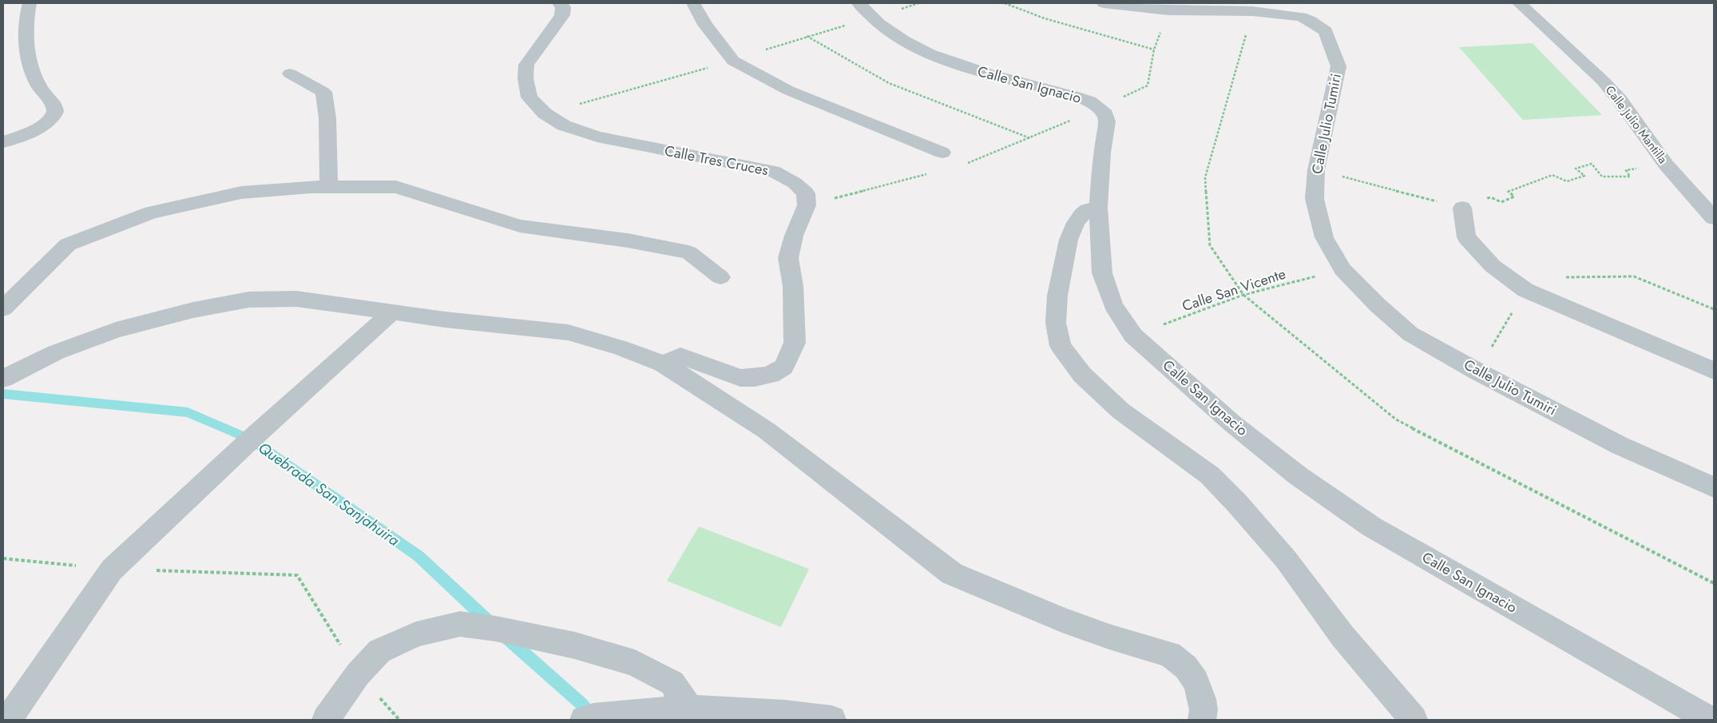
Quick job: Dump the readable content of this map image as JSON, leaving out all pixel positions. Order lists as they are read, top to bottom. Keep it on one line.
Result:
{"streets":{"street":["Calle San Ignacio","Calle Julio Tumiri","Calle Julio Mantilla","Calle Tres Cruces"],"path":["Calle San Vicente"]},"crossings":[["Calle San Ignacio","Calle San Vicente"],["Calle Julio Tumiri","Calle San Vicente"]],"water":["Quebrada San Sanjahuira"]}
